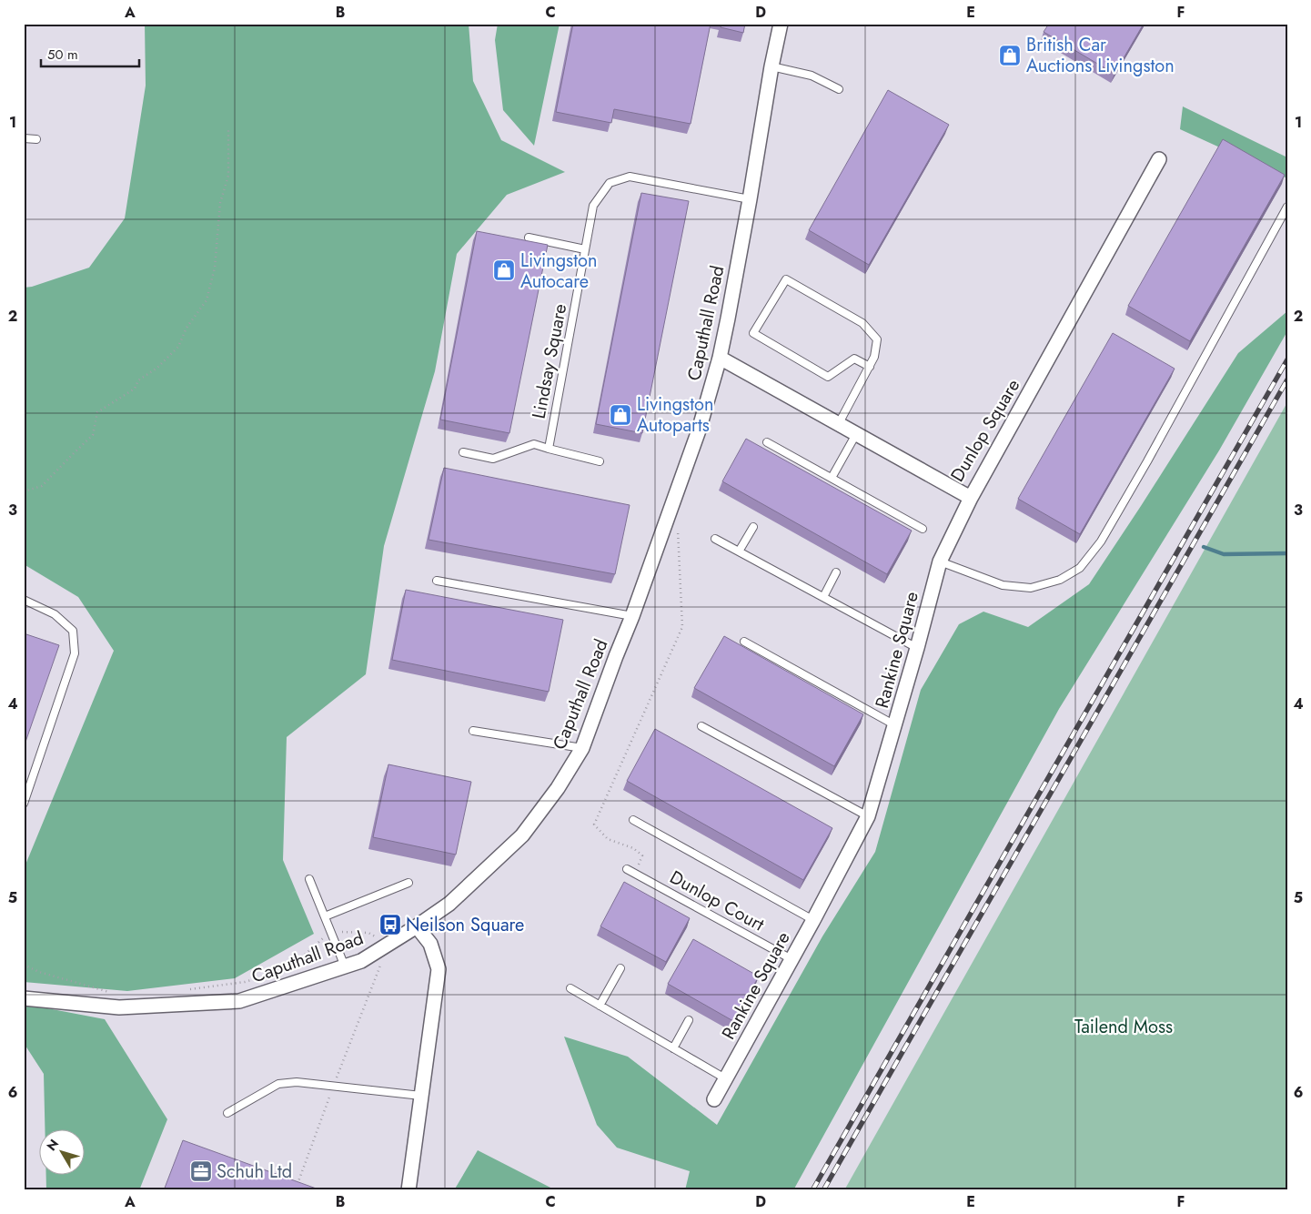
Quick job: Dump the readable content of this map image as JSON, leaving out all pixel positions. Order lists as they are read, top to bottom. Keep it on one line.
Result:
{"streets":{"street":["Caputhall Road","Dunlop Square","Rankine Square"],"lane":["Lindsay Square","Dunlop Court"]},"crossings":[["Caputhall Road","Lindsay Square"],["Caputhall Road","Dunlop Square"],["Dunlop Square","Rankine Square"],["Rankine Square","Dunlop Court"]],"parks":["Tailend Moss"],"places":{"shop":["British Car Auctions Livingston","Livingston Autocare","Livingston Autoparts"],"bus stop":["Neilson Square"],"office":["Schuh Ltd"]},"scale_bar":"50 m","north":"top left","grid":{"columns":["A","B","C","D","E","F"],"rows":["1","2","3","4","5","6"]}}
